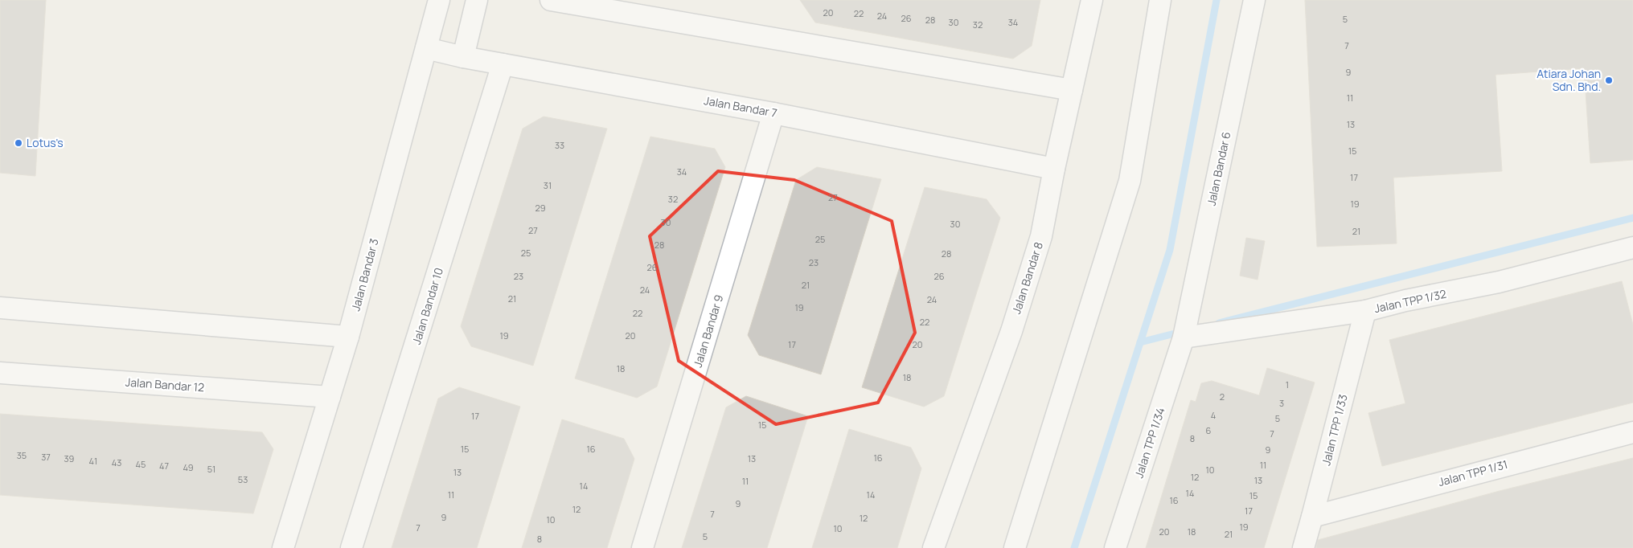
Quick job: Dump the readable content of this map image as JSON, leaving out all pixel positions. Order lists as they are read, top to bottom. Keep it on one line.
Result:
{"streets":{"street":["Jalan Bandar 7","Jalan Bandar 6","Jalan Bandar 3","Jalan Bandar 8","Jalan TPP 1/32","Jalan Bandar 10","Jalan Bandar 9","Jalan Bandar 12","Jalan TPP 1/33","Jalan TPP 1/34","Jalan TPP 1/31"]},"crossings":[["Jalan Bandar 7","Jalan Bandar 3"],["Jalan Bandar 7","Jalan Bandar 8"],["Jalan Bandar 7","Jalan Bandar 10"],["Jalan Bandar 7","Jalan Bandar 9"],["Jalan Bandar 6","Jalan TPP 1/32"],["Jalan Bandar 6","Jalan TPP 1/34"],["Jalan Bandar 3","Jalan Bandar 12"],["Jalan TPP 1/32","Jalan TPP 1/33"],["Jalan TPP 1/32","Jalan TPP 1/34"],["Jalan TPP 1/33","Jalan TPP 1/31"]],"places":["Atiara Johan Sdn. Bhd.","Lotus's"],"house_numbers":["20","22","24","26","5","28","30","34","32","7","9","11","13","33","15","34","17","31","27","32","19","29","30","30","27","21","25","28","25","28","23","26","23","26","21","24","21","24","19","22","22","19","20","17","20","18","18","1","2","3","4","17","5","15","6","7","8","15","16","9","35","37","16","39","13","41","43","45","11","47","49","51","10","13","12","53","13","11","14","14","11","14","15","16","9","12","17","7","9","12","10","19","7","10","20","18","21","5","8"]}
